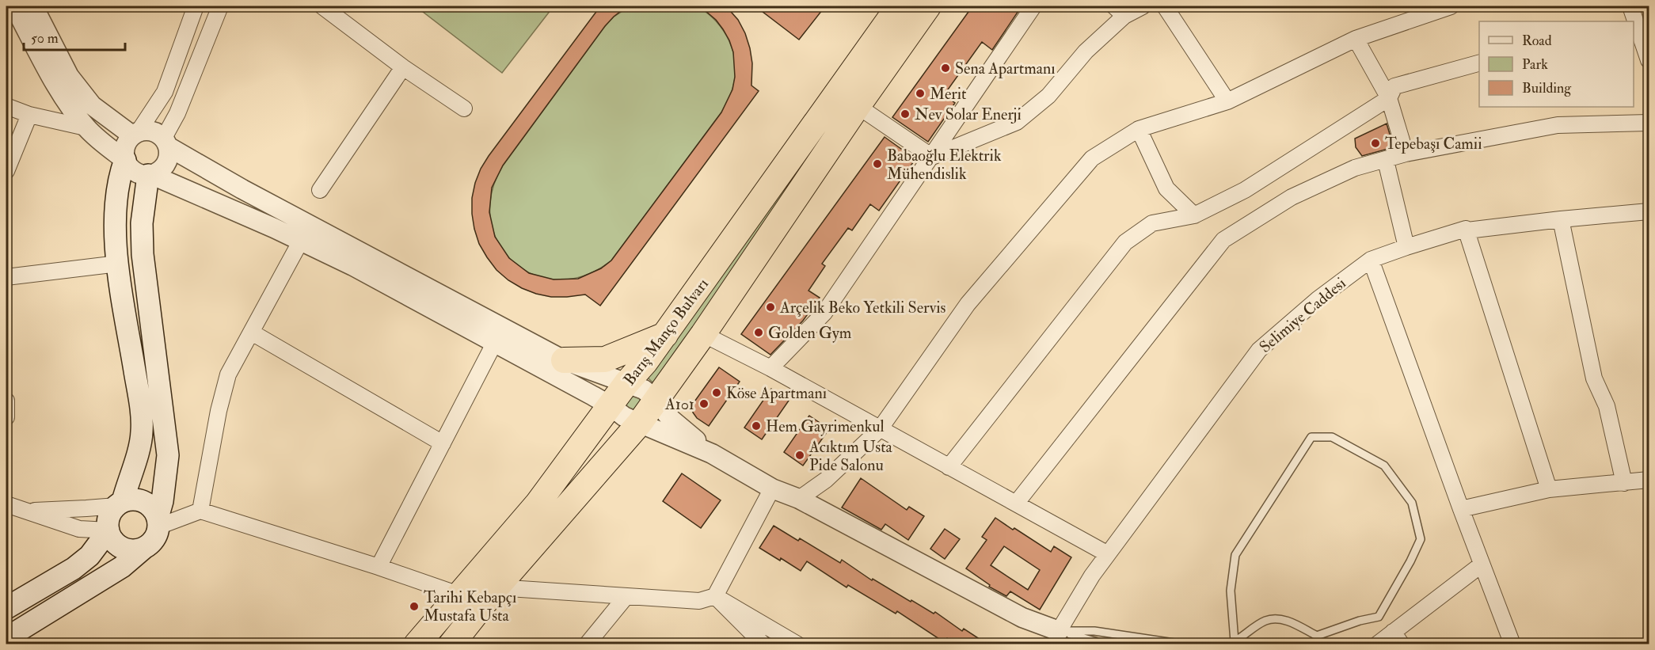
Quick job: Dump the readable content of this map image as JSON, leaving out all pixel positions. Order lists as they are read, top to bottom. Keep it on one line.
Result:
{"streets":{"highway":["Barış Manço Bulvarı"],"street":["Selimiye Caddesi"]},"places":["Sena Apartmanı","Merit","Nev Solar Enerji","Tepebaşı Camii","Babaoğlu Elektrik Mühendislik","Arçelik Beko Yetkili Servis","Golden Gym","Köse Apartmanı","A101","Hem Gayrimenkul","Acıktım Usta Pide Salonu","Tarihi Kebapçı Mustafa Usta"],"legend":["Road","Park","Building"],"scale_bar":"50 m"}
